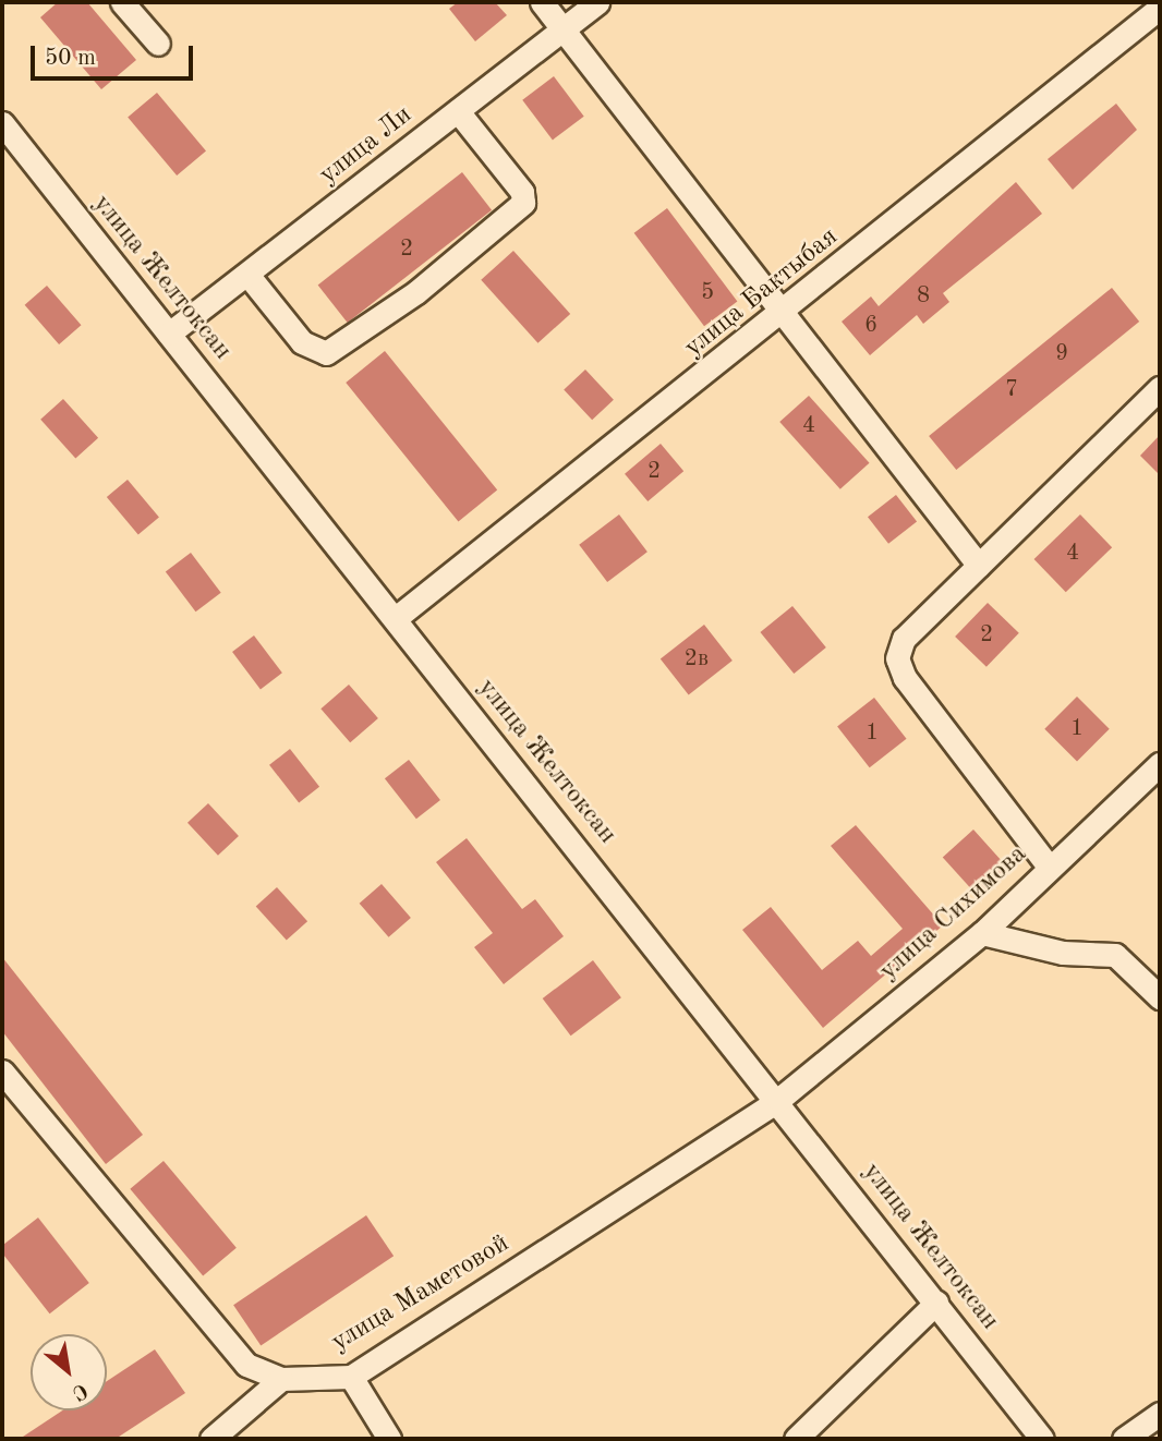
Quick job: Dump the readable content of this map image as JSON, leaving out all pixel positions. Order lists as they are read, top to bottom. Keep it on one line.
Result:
{"streets":{"street":["улица Ли","улица Желтоксан","улица Бактыбая","улица Сихимова","улица Маметовой"]},"crossings":[["улица Ли","улица Желтоксан"],["улица Желтоксан","улица Бактыбая"],["улица Желтоксан","улица Сихимова"],["улица Желтоксан","улица Маметовой"],["улица Сихимова","улица Маметовой"]],"house_numbers":["2","5","8","6","9","7","4","2","4","2","2в","1","1"],"scale_bar":"50 m","north":"bottom right"}
